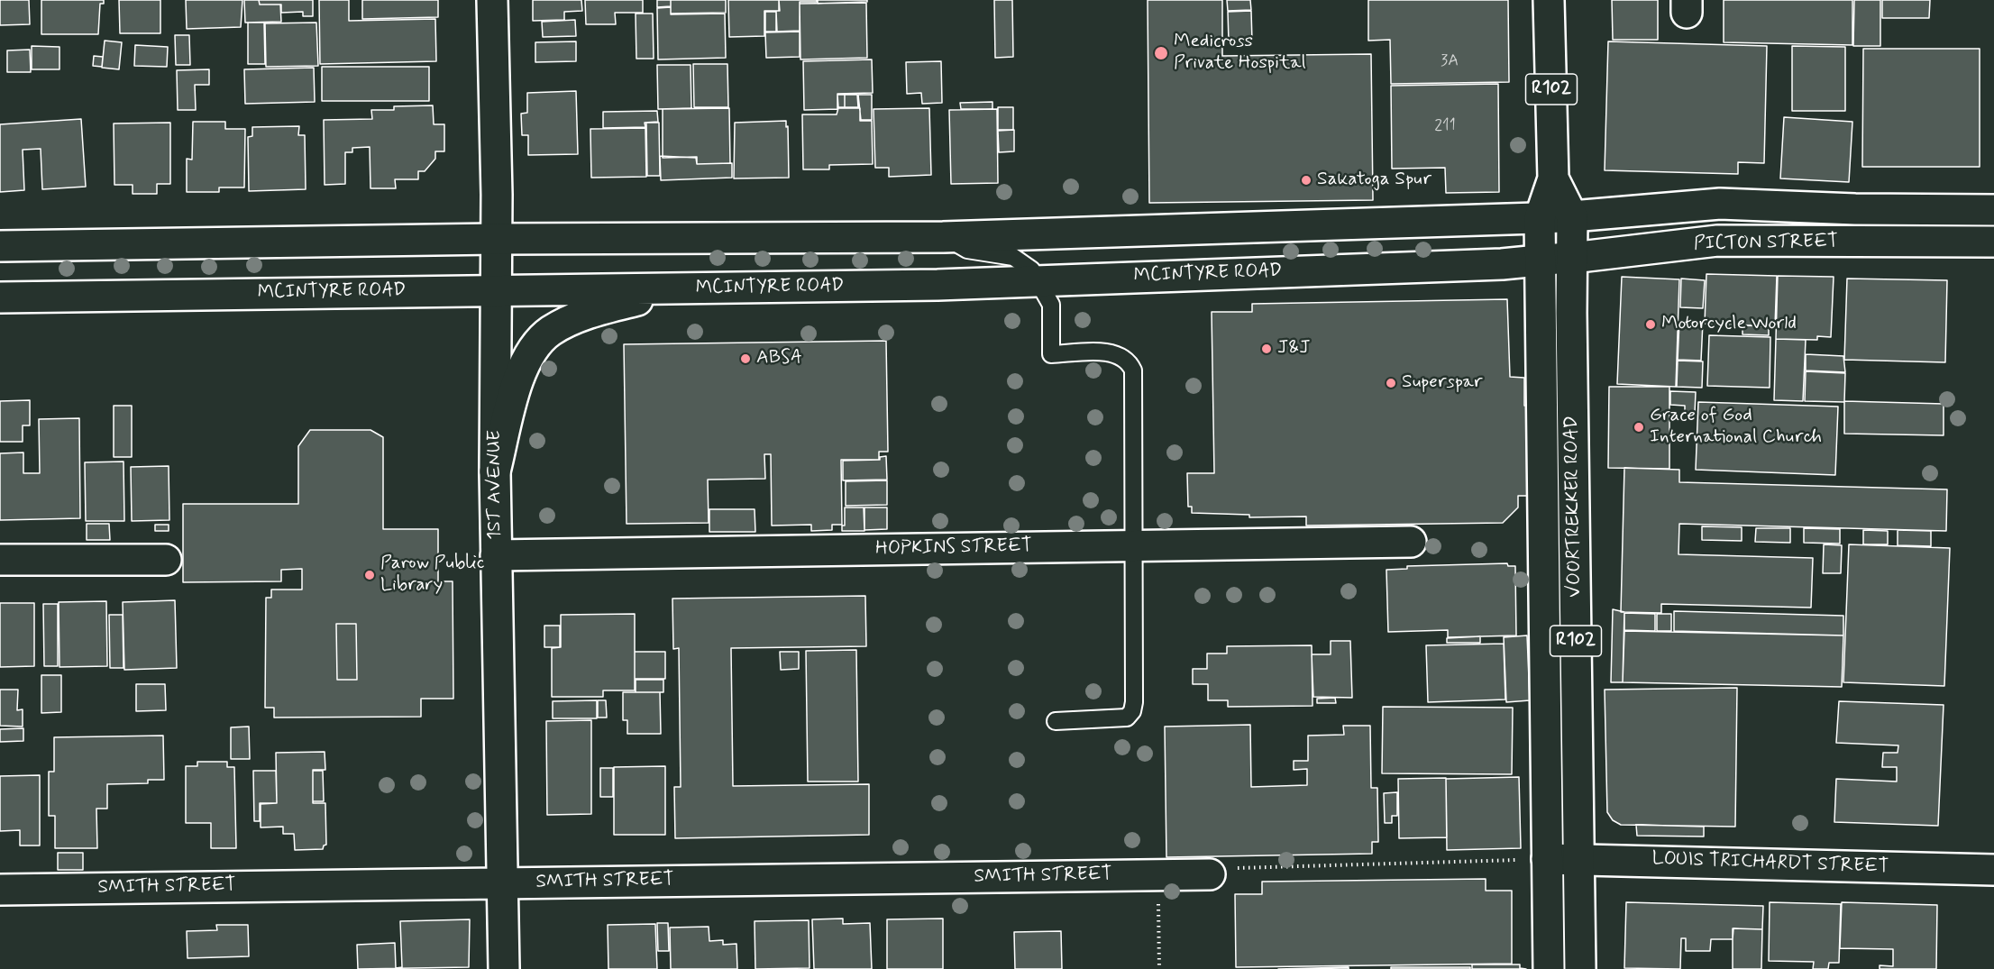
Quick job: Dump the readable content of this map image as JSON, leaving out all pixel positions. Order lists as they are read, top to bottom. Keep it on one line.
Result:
{"streets":{"main road":["R102","PICTON STREET","MCINTYRE ROAD","1ST AVENUE","VOORTREKKER ROAD","HOPKINS STREET","LOUIS TRICHARDT STREET","SMITH STREET"]},"crossings":[["PICTON STREET","MCINTYRE ROAD"],["PICTON STREET","VOORTREKKER ROAD"],["MCINTYRE ROAD","1ST AVENUE"],["MCINTYRE ROAD","VOORTREKKER ROAD"],["1ST AVENUE","HOPKINS STREET"],["1ST AVENUE","SMITH STREET"],["VOORTREKKER ROAD","LOUIS TRICHARDT STREET"]],"places":["Medicross Private Hospital","Sakatoga Spur","Motorcycle World","J&J","ABSA","Superspar","Grace of God International Church","Parow Public Library"],"house_numbers":["3A","211"]}
